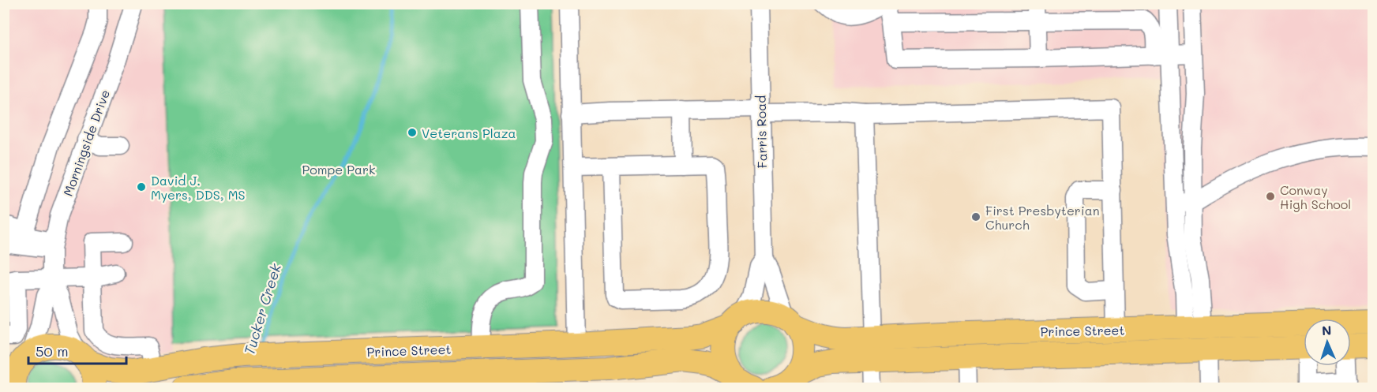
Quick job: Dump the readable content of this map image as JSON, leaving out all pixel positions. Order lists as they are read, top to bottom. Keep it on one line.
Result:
{"streets":{"main road":["Prince Street"],"street":["Farris Road","Morningside Drive"]},"crossings":[["Farris Road","Prince Street"],["Morningside Drive","Prince Street"]],"water":["Tucker Creek"],"parks":["Pompe Park"],"places":["Veterans Plaza","David J. Myers, DDS, MS","Conway High School","First Presbyterian Church"],"scale_bar":"50 m","north":"top"}
